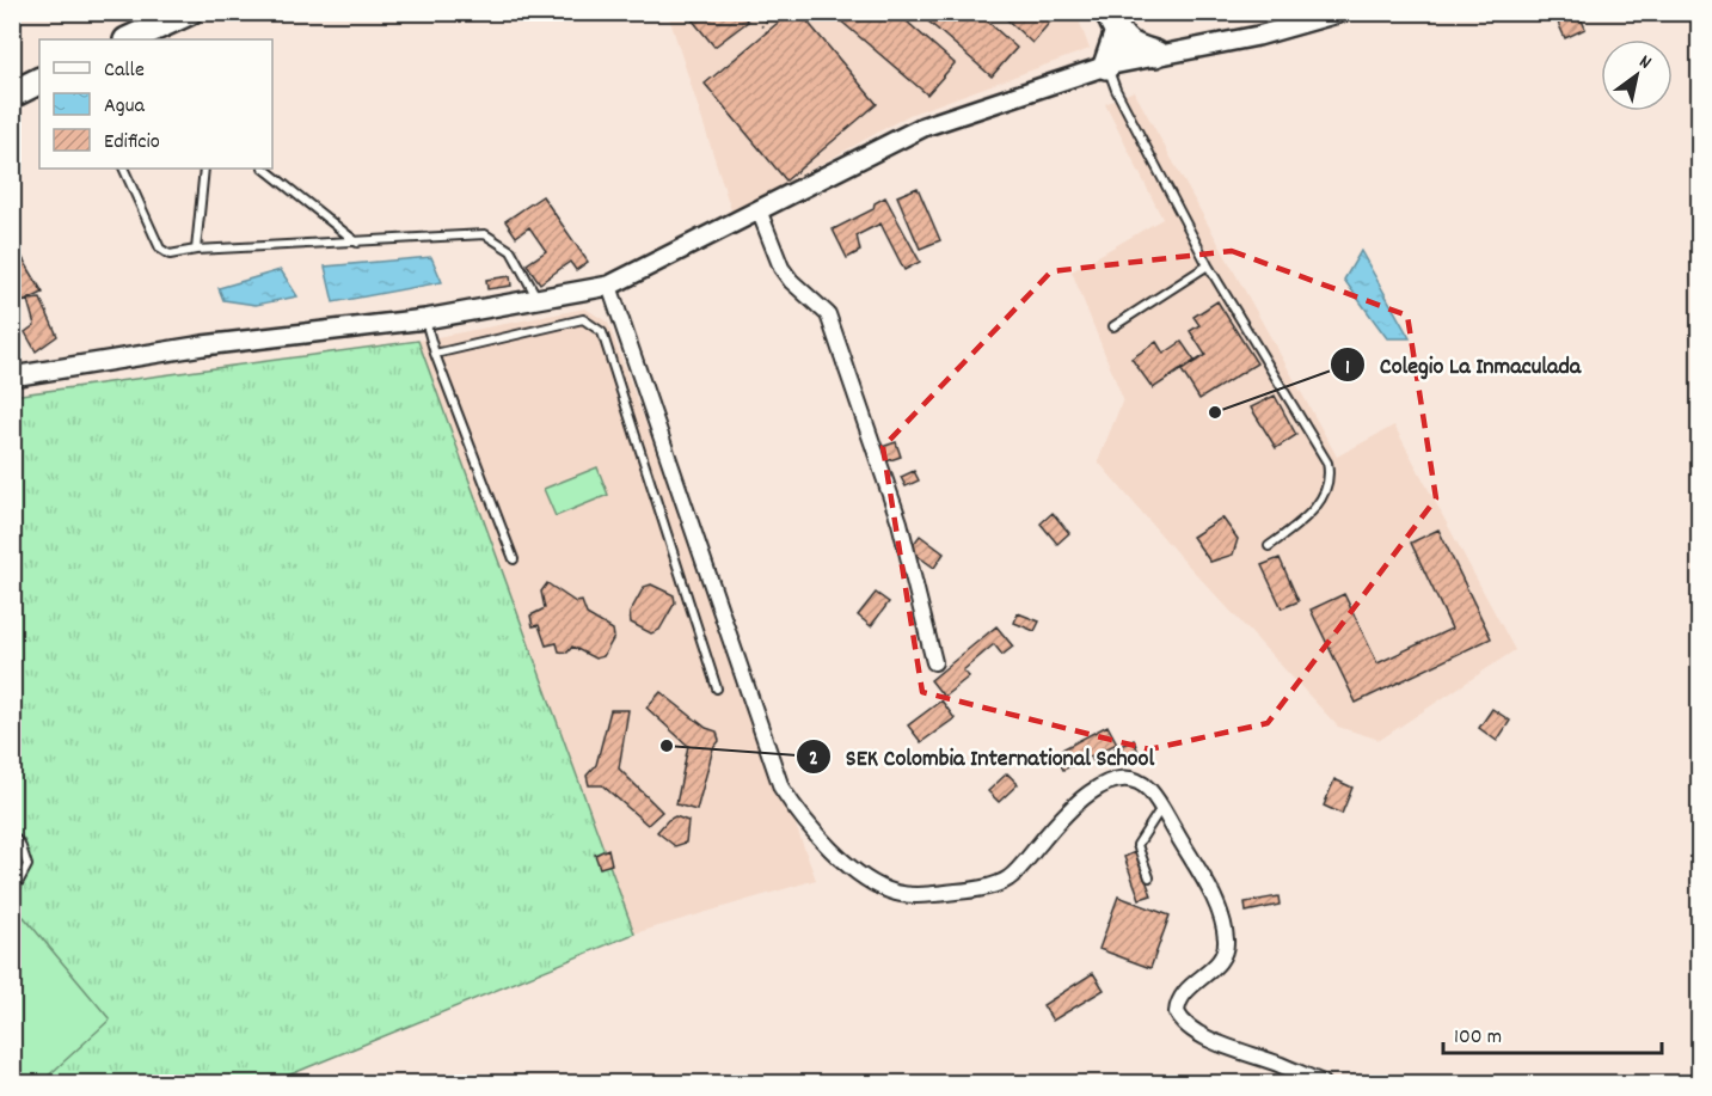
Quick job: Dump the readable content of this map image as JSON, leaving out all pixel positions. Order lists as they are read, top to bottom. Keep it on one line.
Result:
{"places":["Colegio La Inmaculada","SEK Colombia International School"],"legend":["Calle","Agua","Edificio"],"scale_bar":"100 m","north":"top right"}
